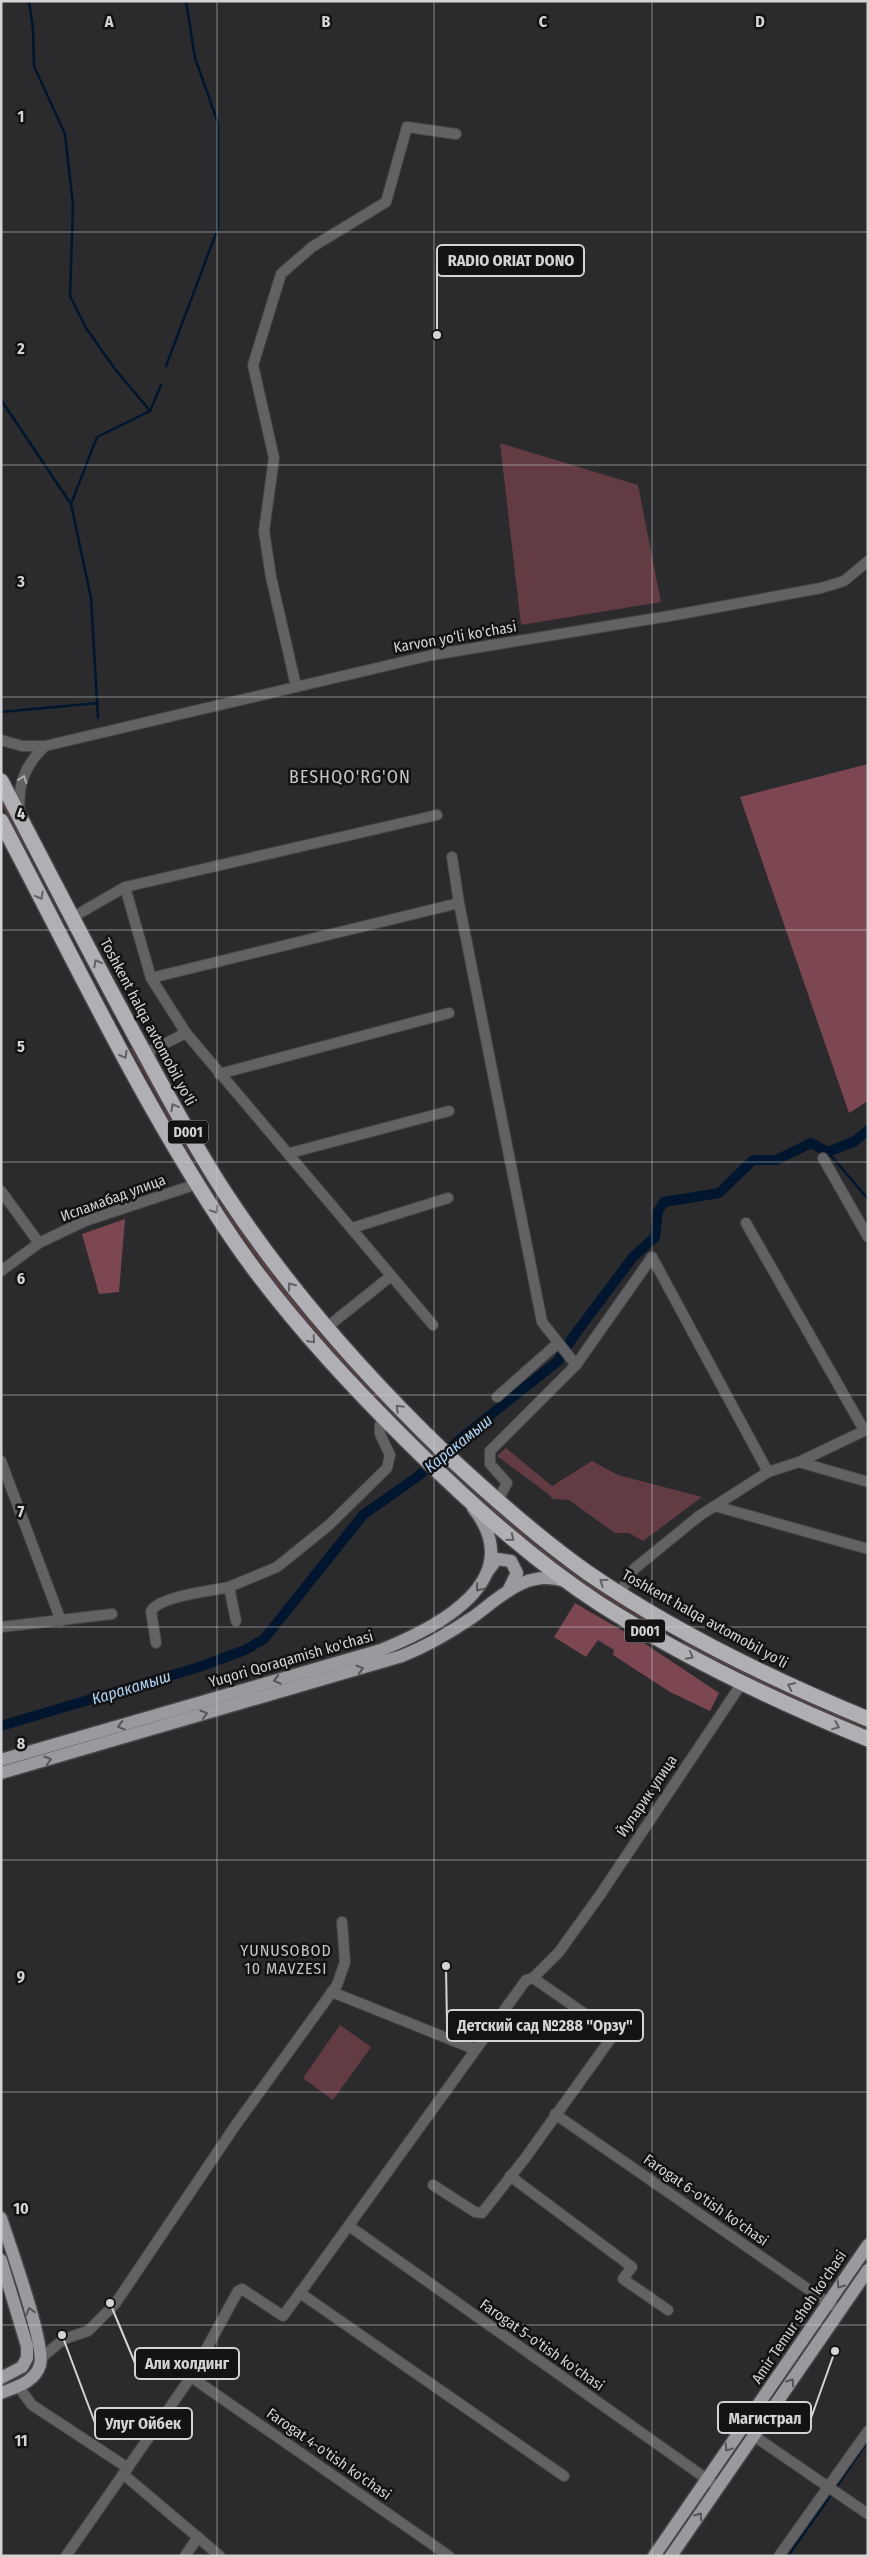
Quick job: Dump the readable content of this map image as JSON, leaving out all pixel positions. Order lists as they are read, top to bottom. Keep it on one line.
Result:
{"streets":{"highway":["Toshkent halqa avtomobil yo'li","D001"],"main road":["Yuqori Qoraqamish ko'chasi","Amir Temur shoh ko'chasi"],"street":["Karvon yo‘li ko'chasi","Исламабад улица","Йуларик улица","Farogat 6-o'tish ko'chasi","Farogat 5-o'tish ko'chasi","Farogat 4-o'tish ko'chasi"]},"crossings":[["D001","Исламабад улица"],["D001","Yuqori Qoraqamish ko'chasi"],["D001","Йуларик улица"],["Farogat 6-o'tish ko'chasi","Amir Temur shoh ko'chasi"],["Amir Temur shoh ko'chasi","Farogat 5-o'tish ko'chasi"]],"districts":["BESHQO'RG'ON","YUNUSOBOD 10 MAVZESI"],"water":["Каракамыш"],"places":["RADIO ORIAT DONO","Детский сад №288 \"Орзу\"","Али холдинг","Улуг Ойбек","Магистрал"],"grid":{"columns":["A","B","C","D"],"rows":["1","2","3","4","5","6","7","8","9","10","11"]}}
